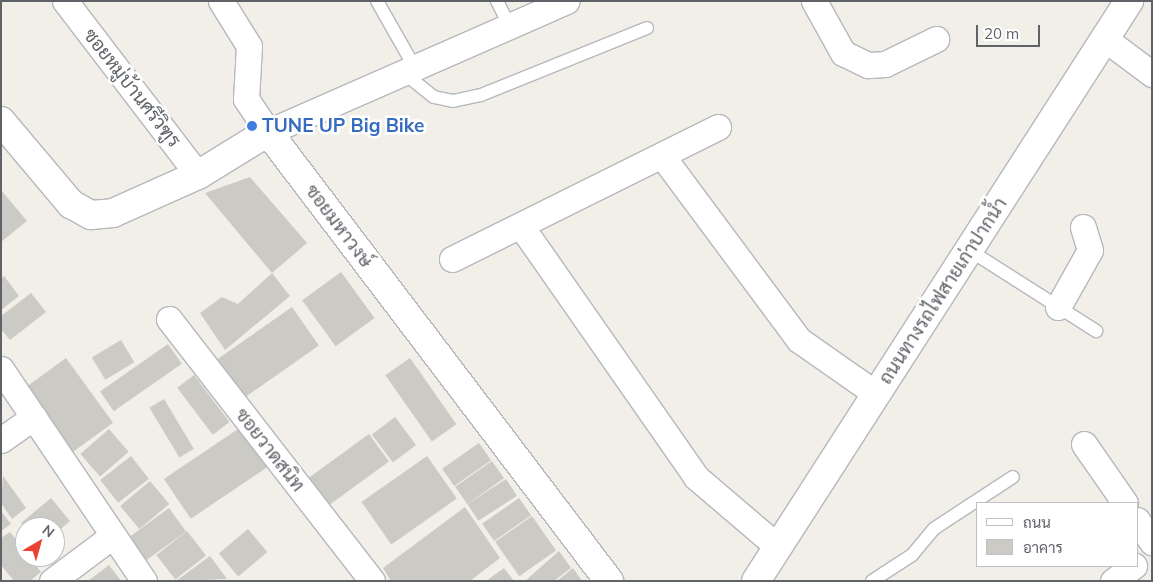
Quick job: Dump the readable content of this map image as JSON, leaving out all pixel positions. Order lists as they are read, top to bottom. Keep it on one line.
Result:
{"streets":{"street":["ซอยหมู่บ้านศรีวิฑูร","ซอยมหาวงษ์","ถนนทางรถไฟสายเก่าปากน้ำ","ซอยวาดสนิท"]},"places":["TUNE UP Big Bike"],"legend":["ถนน","อาคาร"],"scale_bar":"20 m","north":"top right"}
